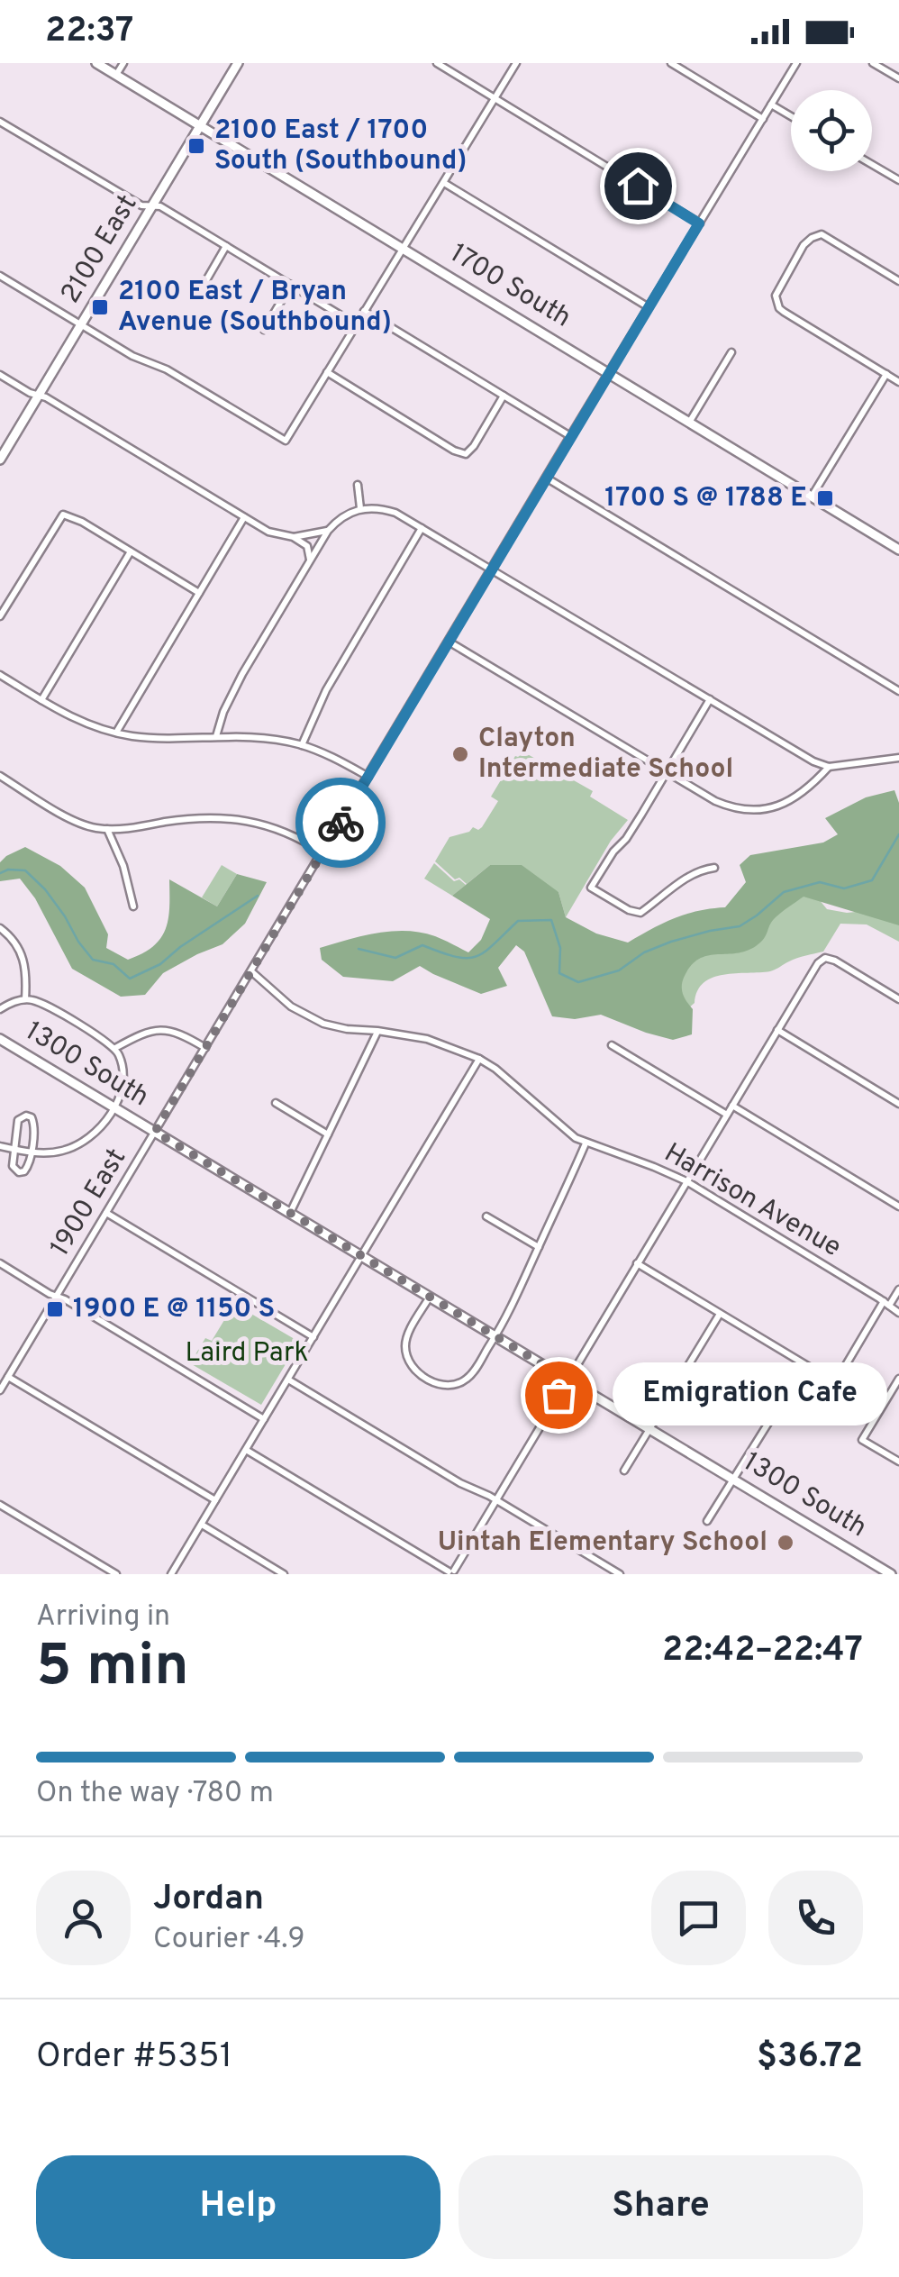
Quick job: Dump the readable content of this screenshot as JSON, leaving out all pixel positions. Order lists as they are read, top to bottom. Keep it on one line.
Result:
{"streets":{"street":["2100 East","1700 South","1300 South","Harrison Avenue","1900 East"]},"crossings":[["2100 East","1700 South"],["1700 South","1900 East"],["1300 South","1900 East"],["Harrison Avenue","1900 East"]],"parks":["Laird Park"],"places":{"transit":["2100 East / 1700 South (Southbound)","2100 East / Bryan Avenue (Southbound)","1700 S @ 1788 E","1900 E @ 1150 S"],"other":["Clayton Intermediate School","Emigration Cafe","Uintah Elementary School"]},"page":{"status":"22:37","bubble":"Emigration Cafe","heading":["5 min","Arriving in","22:42–22:47"],"panel":["Jordan","Courier · 4.9","Order #5351","$36.72"],"bar":"On the way · 780 m","buttons":["Help","Share"]}}
